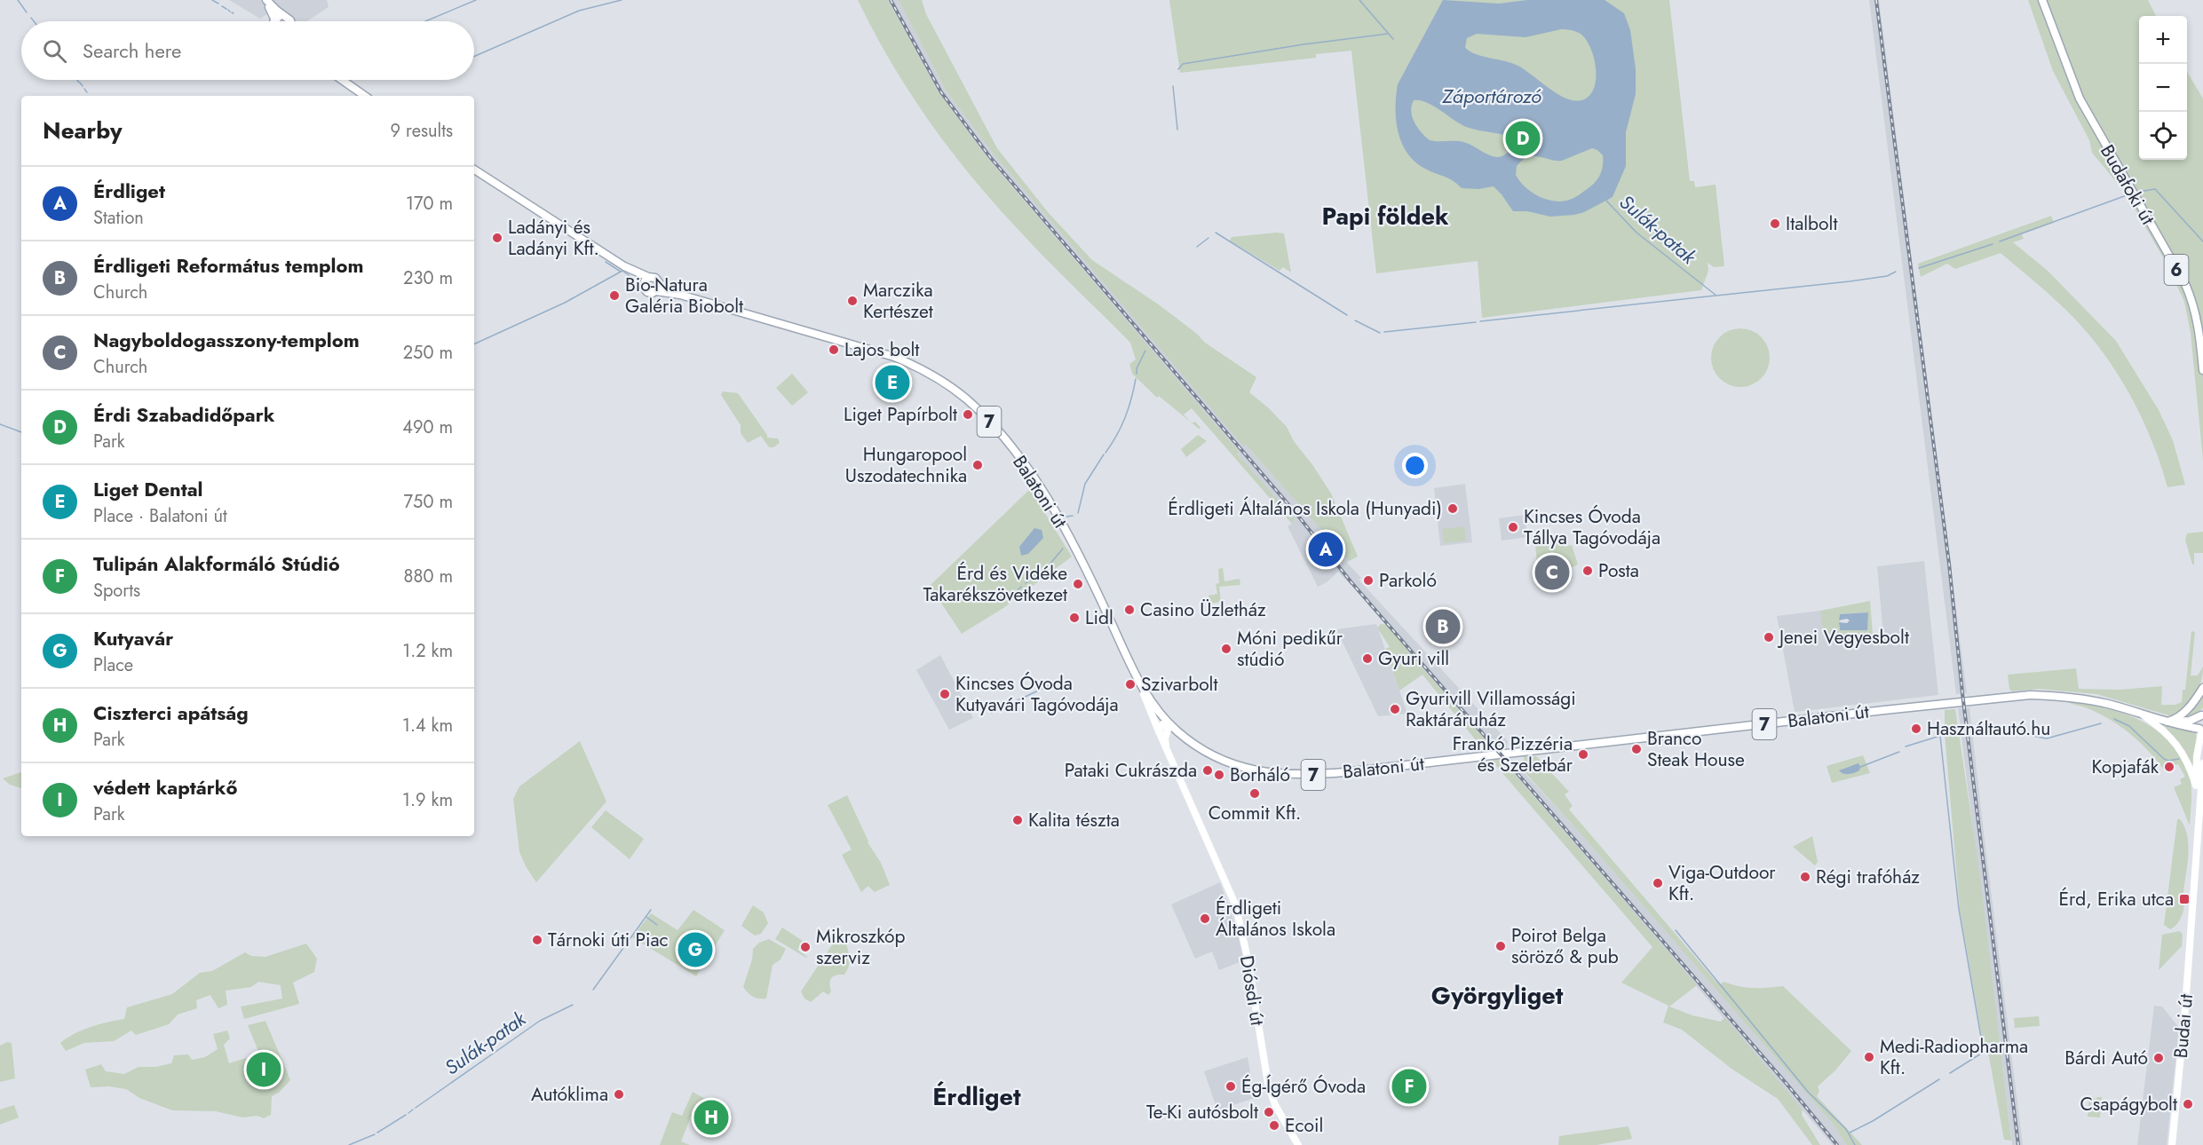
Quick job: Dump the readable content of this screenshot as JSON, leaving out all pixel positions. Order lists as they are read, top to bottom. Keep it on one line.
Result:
{"streets":{"main road":["Budafoki út","6","7","Balatoni út","Diósdi út","Budai út"]},"crossings":[["7","Balatoni út"],["Balatoni út","Diósdi út"],["Balatoni út","Budai út"]],"districts":["Papi földek","Györgyliget","Érdliget"],"water":["Záportározó","Sulák-patak"],"places":{"other":["Italbolt","Ladányi és Ladányi Kft.","Bio-Natura Galéria Biobolt","Marczika Kertészet","Lajos bolt","Liget Papírbolt","Hungaropool Uszodatechnika","Érdligeti Általános Iskola (Hunyadi)","Kincses Óvoda Tállya Tagóvodája","Posta","Parkoló","Érd és Vidéke Takarékszövetkezet","Casino Üzletház","Lidl","Jenei Vegyesbolt","Móni pedikűr stúdió","Gyuri vill","Szivarbolt","Kincses Óvoda Kutyavári Tagóvodája","Gyurivill Villamossági Raktáráruház","Használtautó.hu","Branco Steak House","Frankó Pizzéria és Szeletbár","Kopjafák","Pataki Cukrászda","Borháló","Commit Kft.","Kalita tészta","Régi trafóház","Viga-Outdoor Kft.","Érdligeti Általános Iskola","Tárnoki úti Piac","Poirot Belga söröző & pub","Mikroszkóp szerviz","Medi-Radiopharma Kft.","Bárdi Autó","Ég-Ígérő Óvoda","Autóklima","Csapágybolt","Te-Ki autósbolt","Ecoil"],"transit":["Érd, Erika utca"]},"page":{"map_buttons":["+","−"],"search":"Search here","heading":["Nearby","9 results"],"pins":["D","E","A","C","B","G","I","F","H"],"list":[{"mark":"A","name":"Érdliget","note":"Station","value":"170 m"},{"mark":"B","name":"Érdligeti Református templom","note":"Church","value":"230 m"},{"mark":"C","name":"Nagyboldogasszony-templom","note":"Church","value":"250 m"},{"mark":"D","name":"Érdi Szabadidőpark","note":"Park","value":"490 m"},{"mark":"E","name":"Liget Dental","note":"Place · Balatoni út","value":"750 m"},{"mark":"F","name":"Tulipán Alakformáló Stúdió","note":"Sports","value":"880 m"},{"mark":"G","name":"Kutyavár","note":"Place","value":"1.2 km"},{"mark":"H","name":"Ciszterci apátság","note":"Park","value":"1.4 km"},{"mark":"I","name":"védett kaptárkő","note":"Park","value":"1.9 km"}]}}
